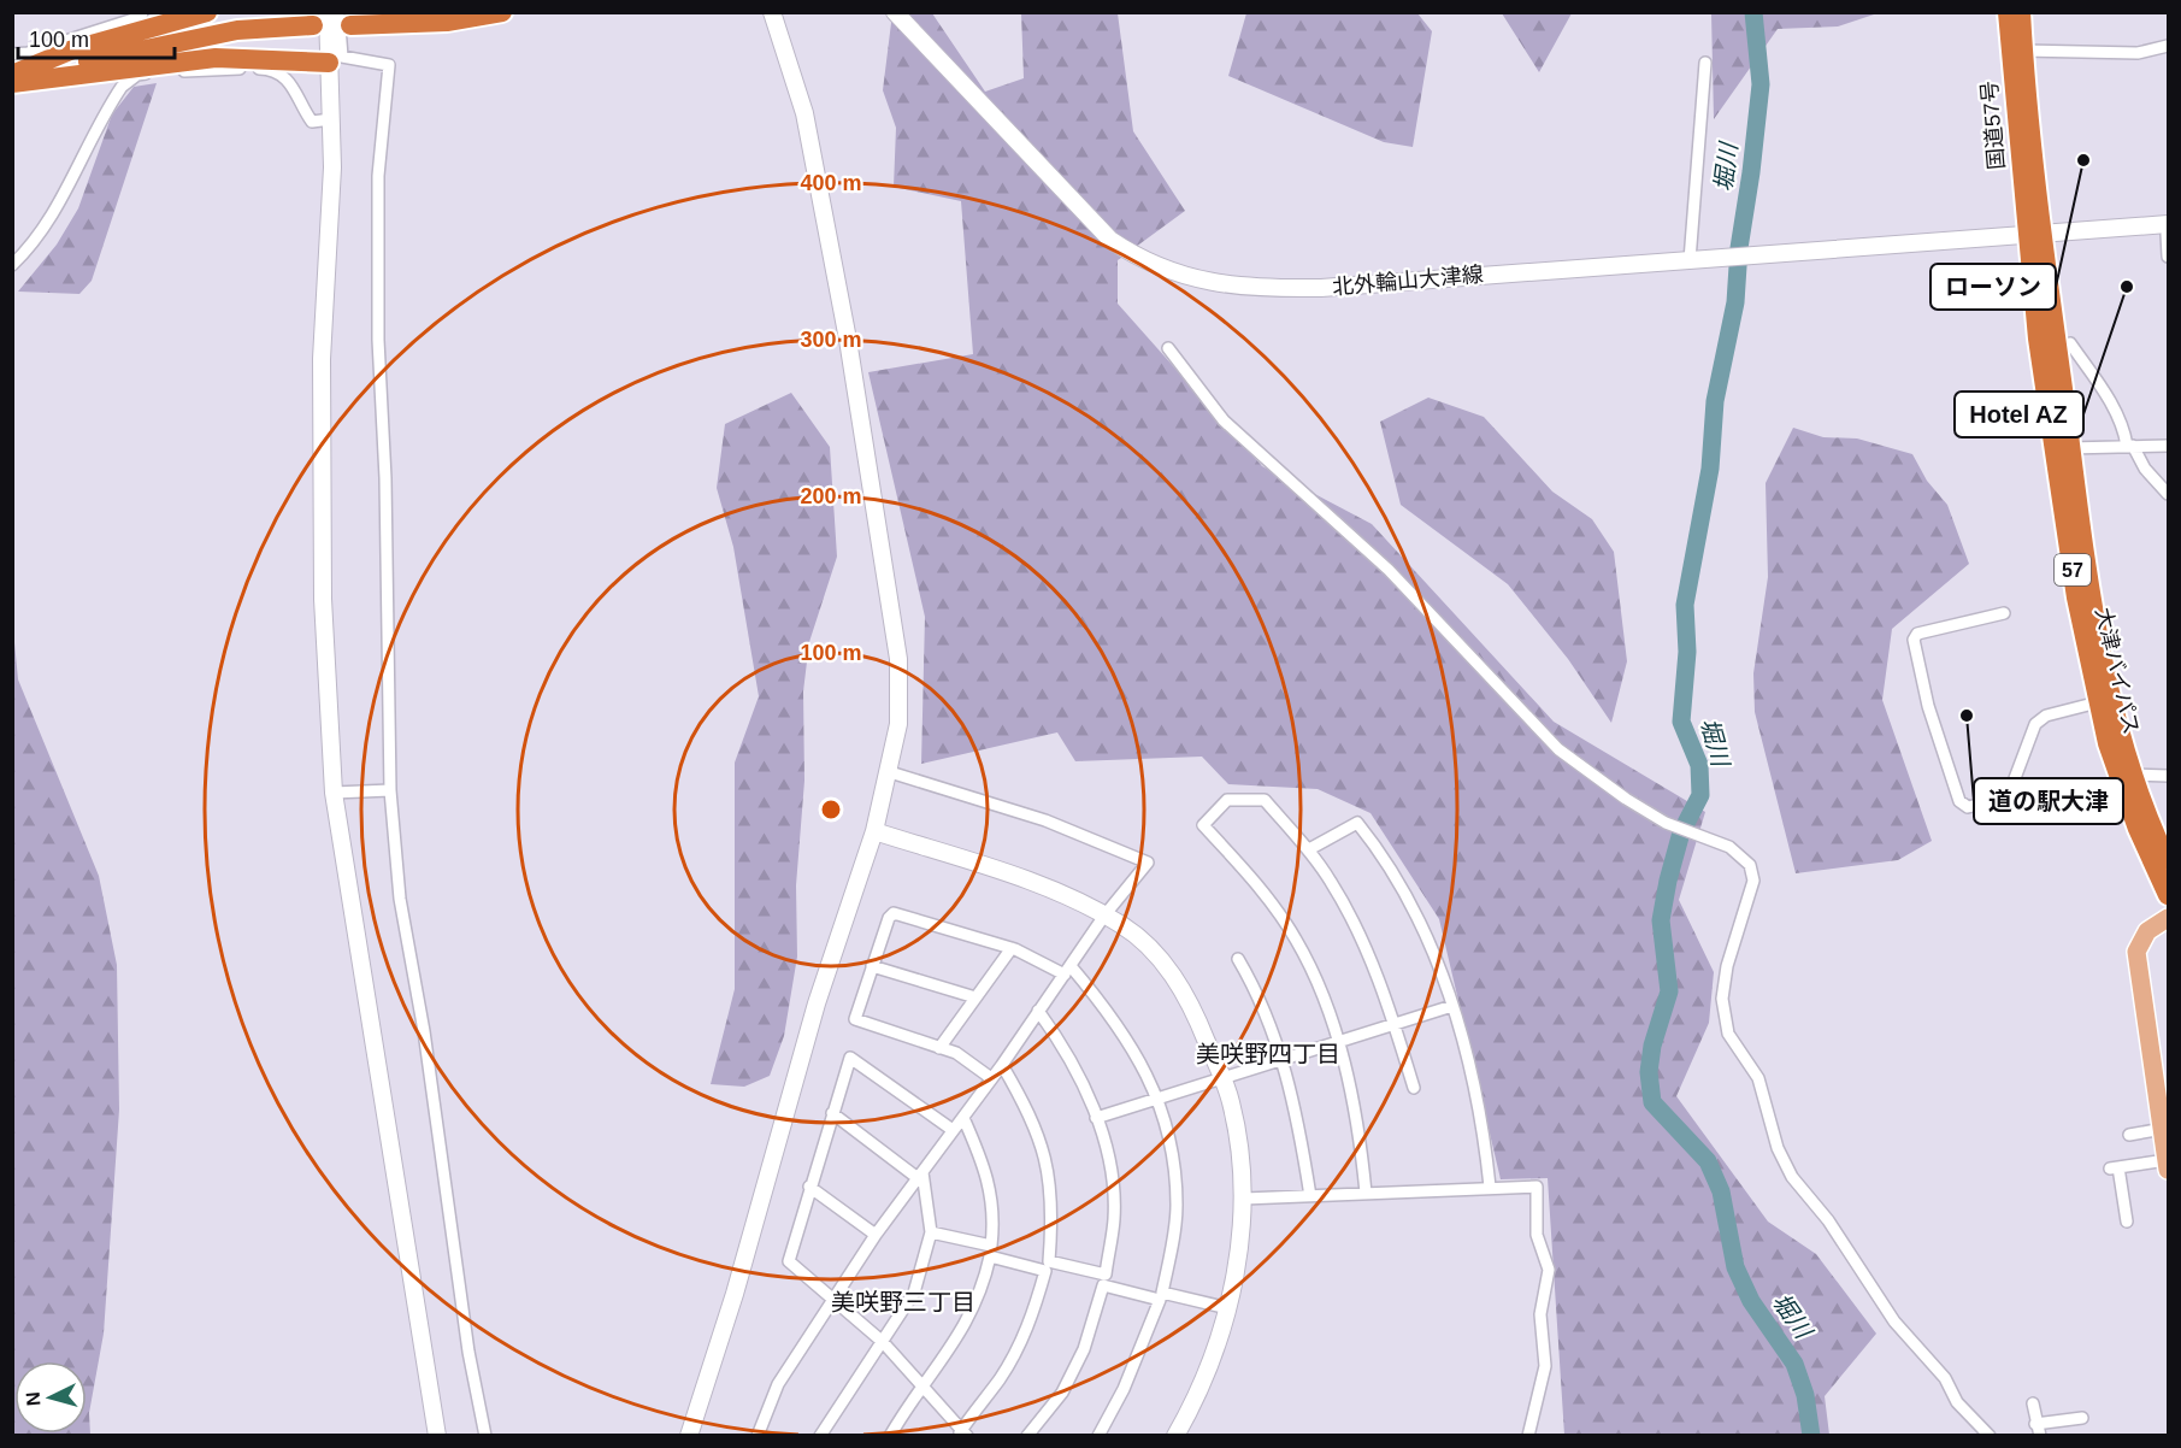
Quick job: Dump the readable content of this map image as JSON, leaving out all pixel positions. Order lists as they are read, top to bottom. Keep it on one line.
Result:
{"streets":{"highway":["国道57号","57","大津バイパス"],"street":["北外輪山大津線"]},"crossings":[["国道57号","北外輪山大津線"],["国道57号","大津バイパス"],["北外輪山大津線","大津バイパス"]],"districts":["美咲野四丁目","美咲野三丁目"],"water":["堀川"],"places":["ローソン","Hotel AZ","道の駅大津"],"scale_bar":"100 m","north":"left","rings":["400 m","300 m","200 m","100 m"]}
